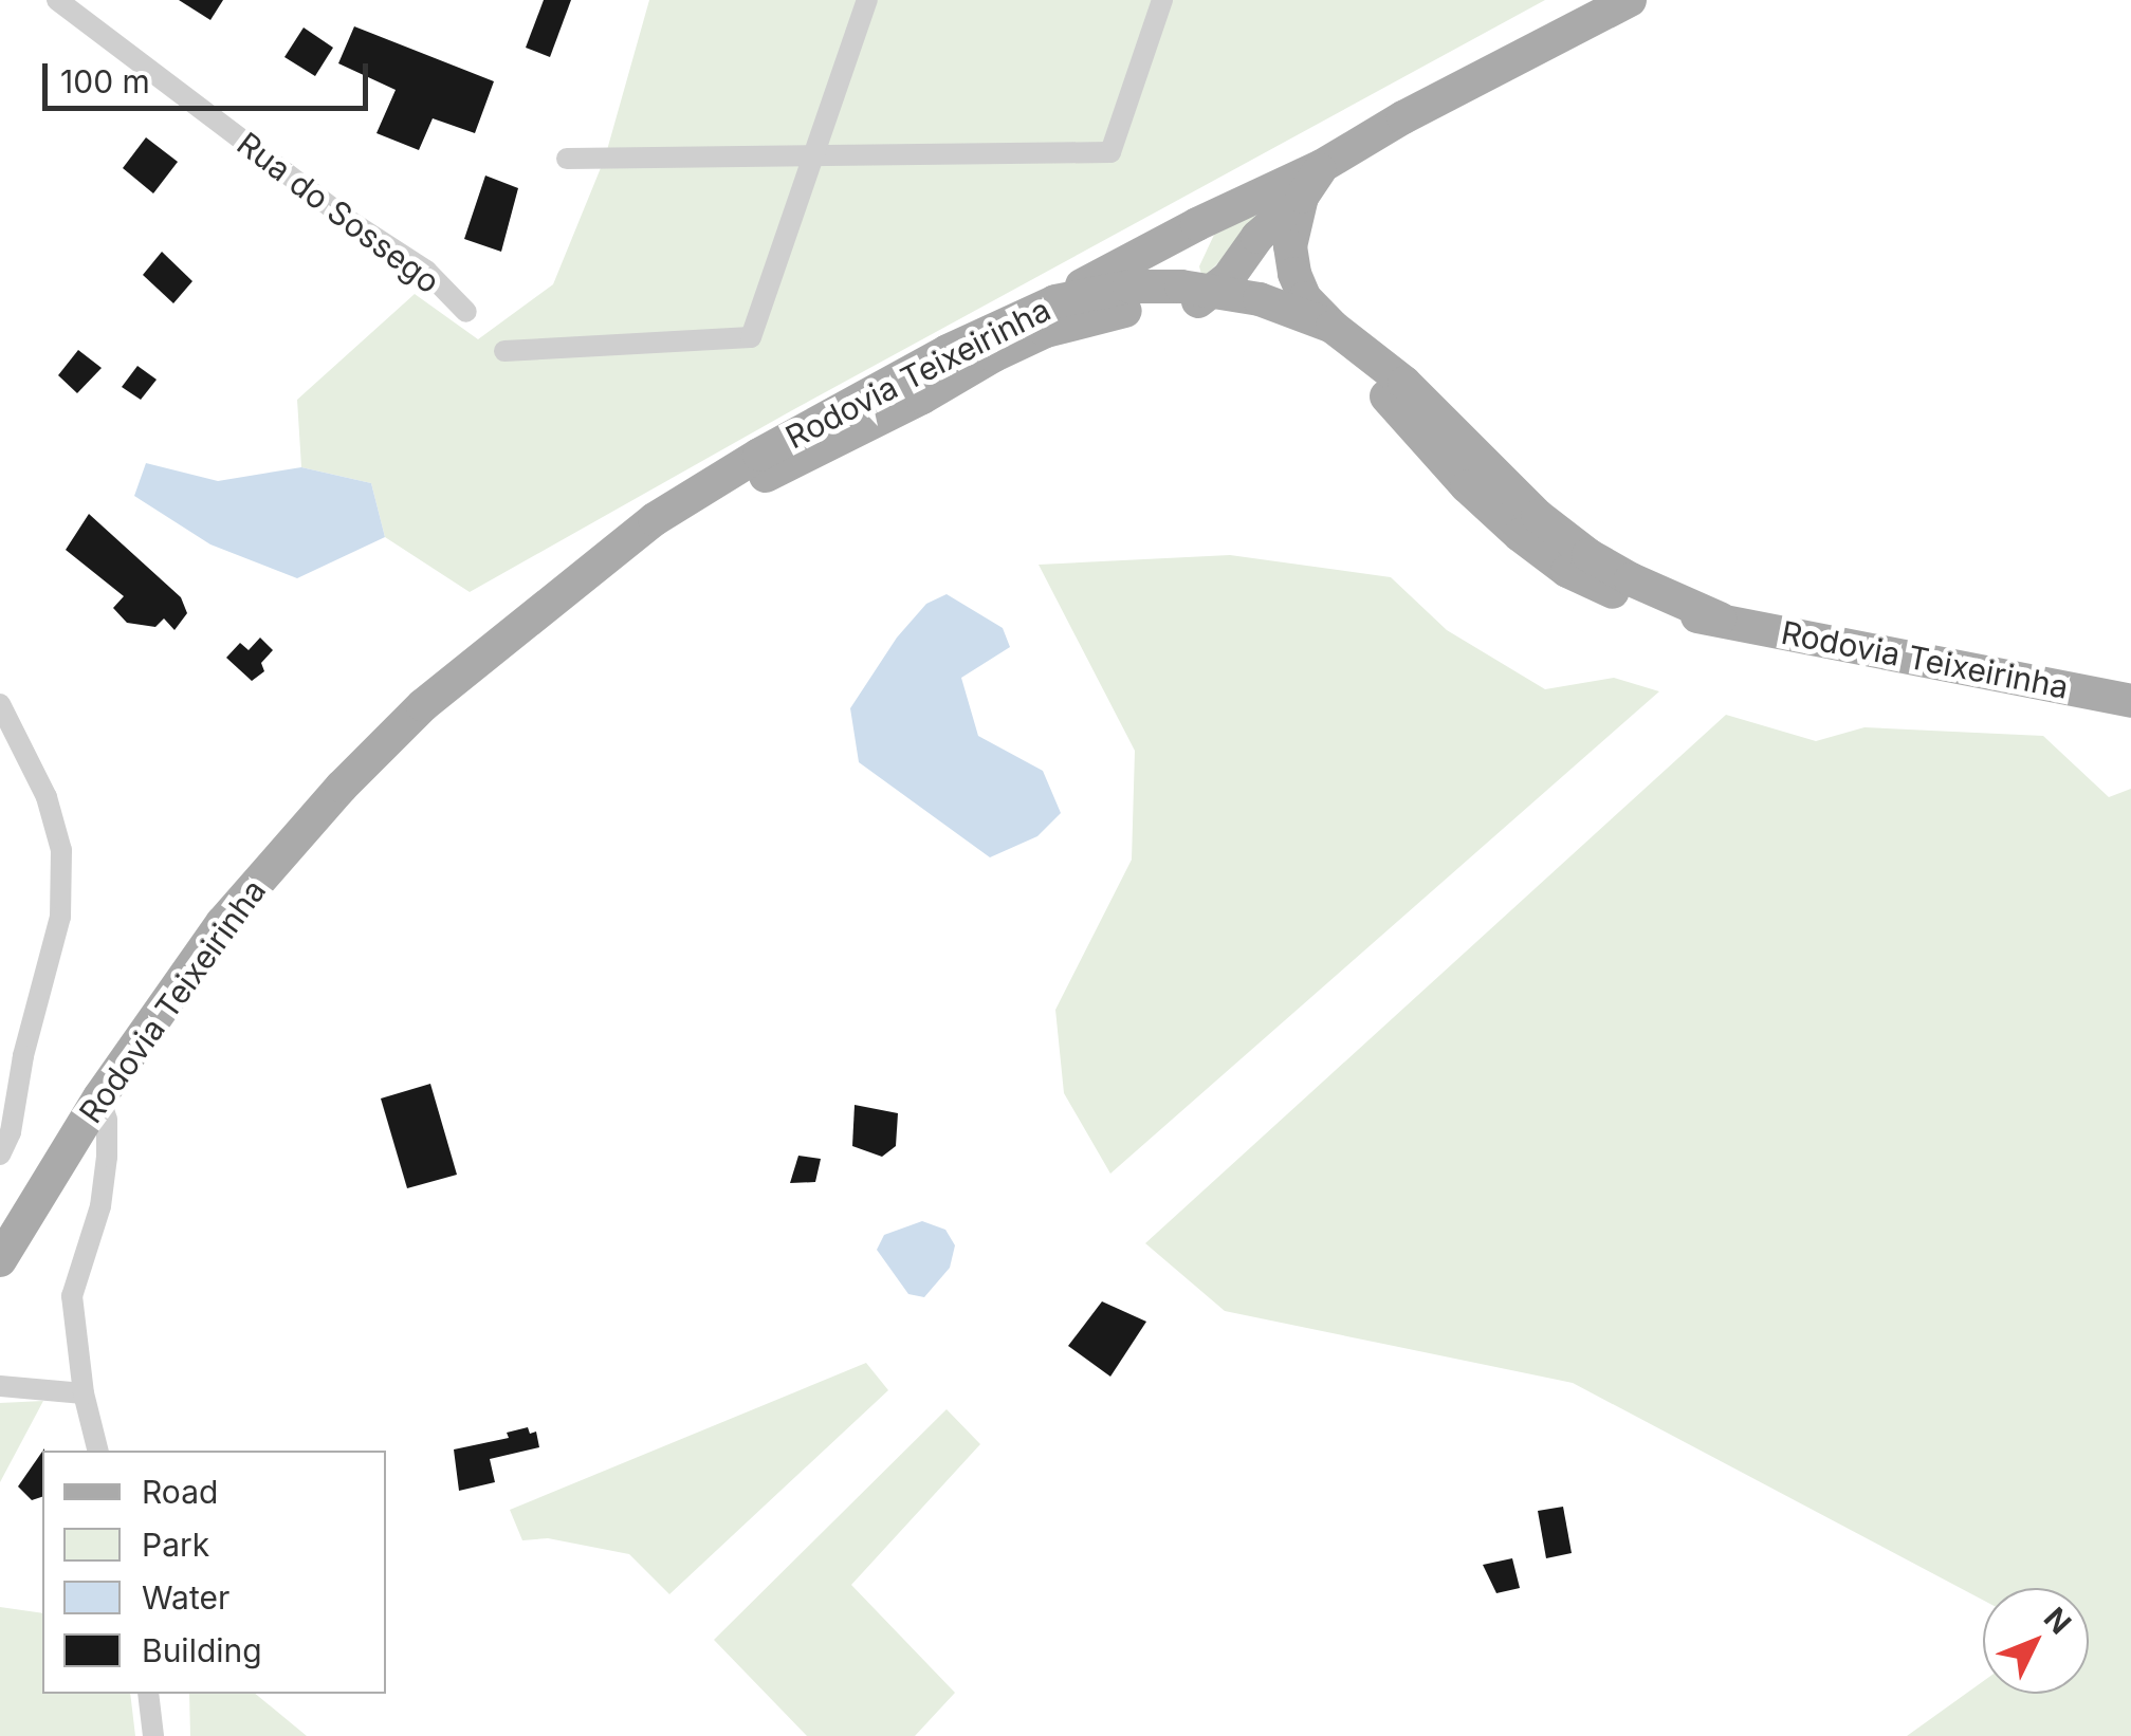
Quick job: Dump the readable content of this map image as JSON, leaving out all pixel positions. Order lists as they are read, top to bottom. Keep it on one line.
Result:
{"streets":{"main road":["Rodovia Teixeirinha"],"street":["Rua do Sossego"]},"legend":["Road","Park","Water","Building"],"scale_bar":"100 m","north":"top right"}
